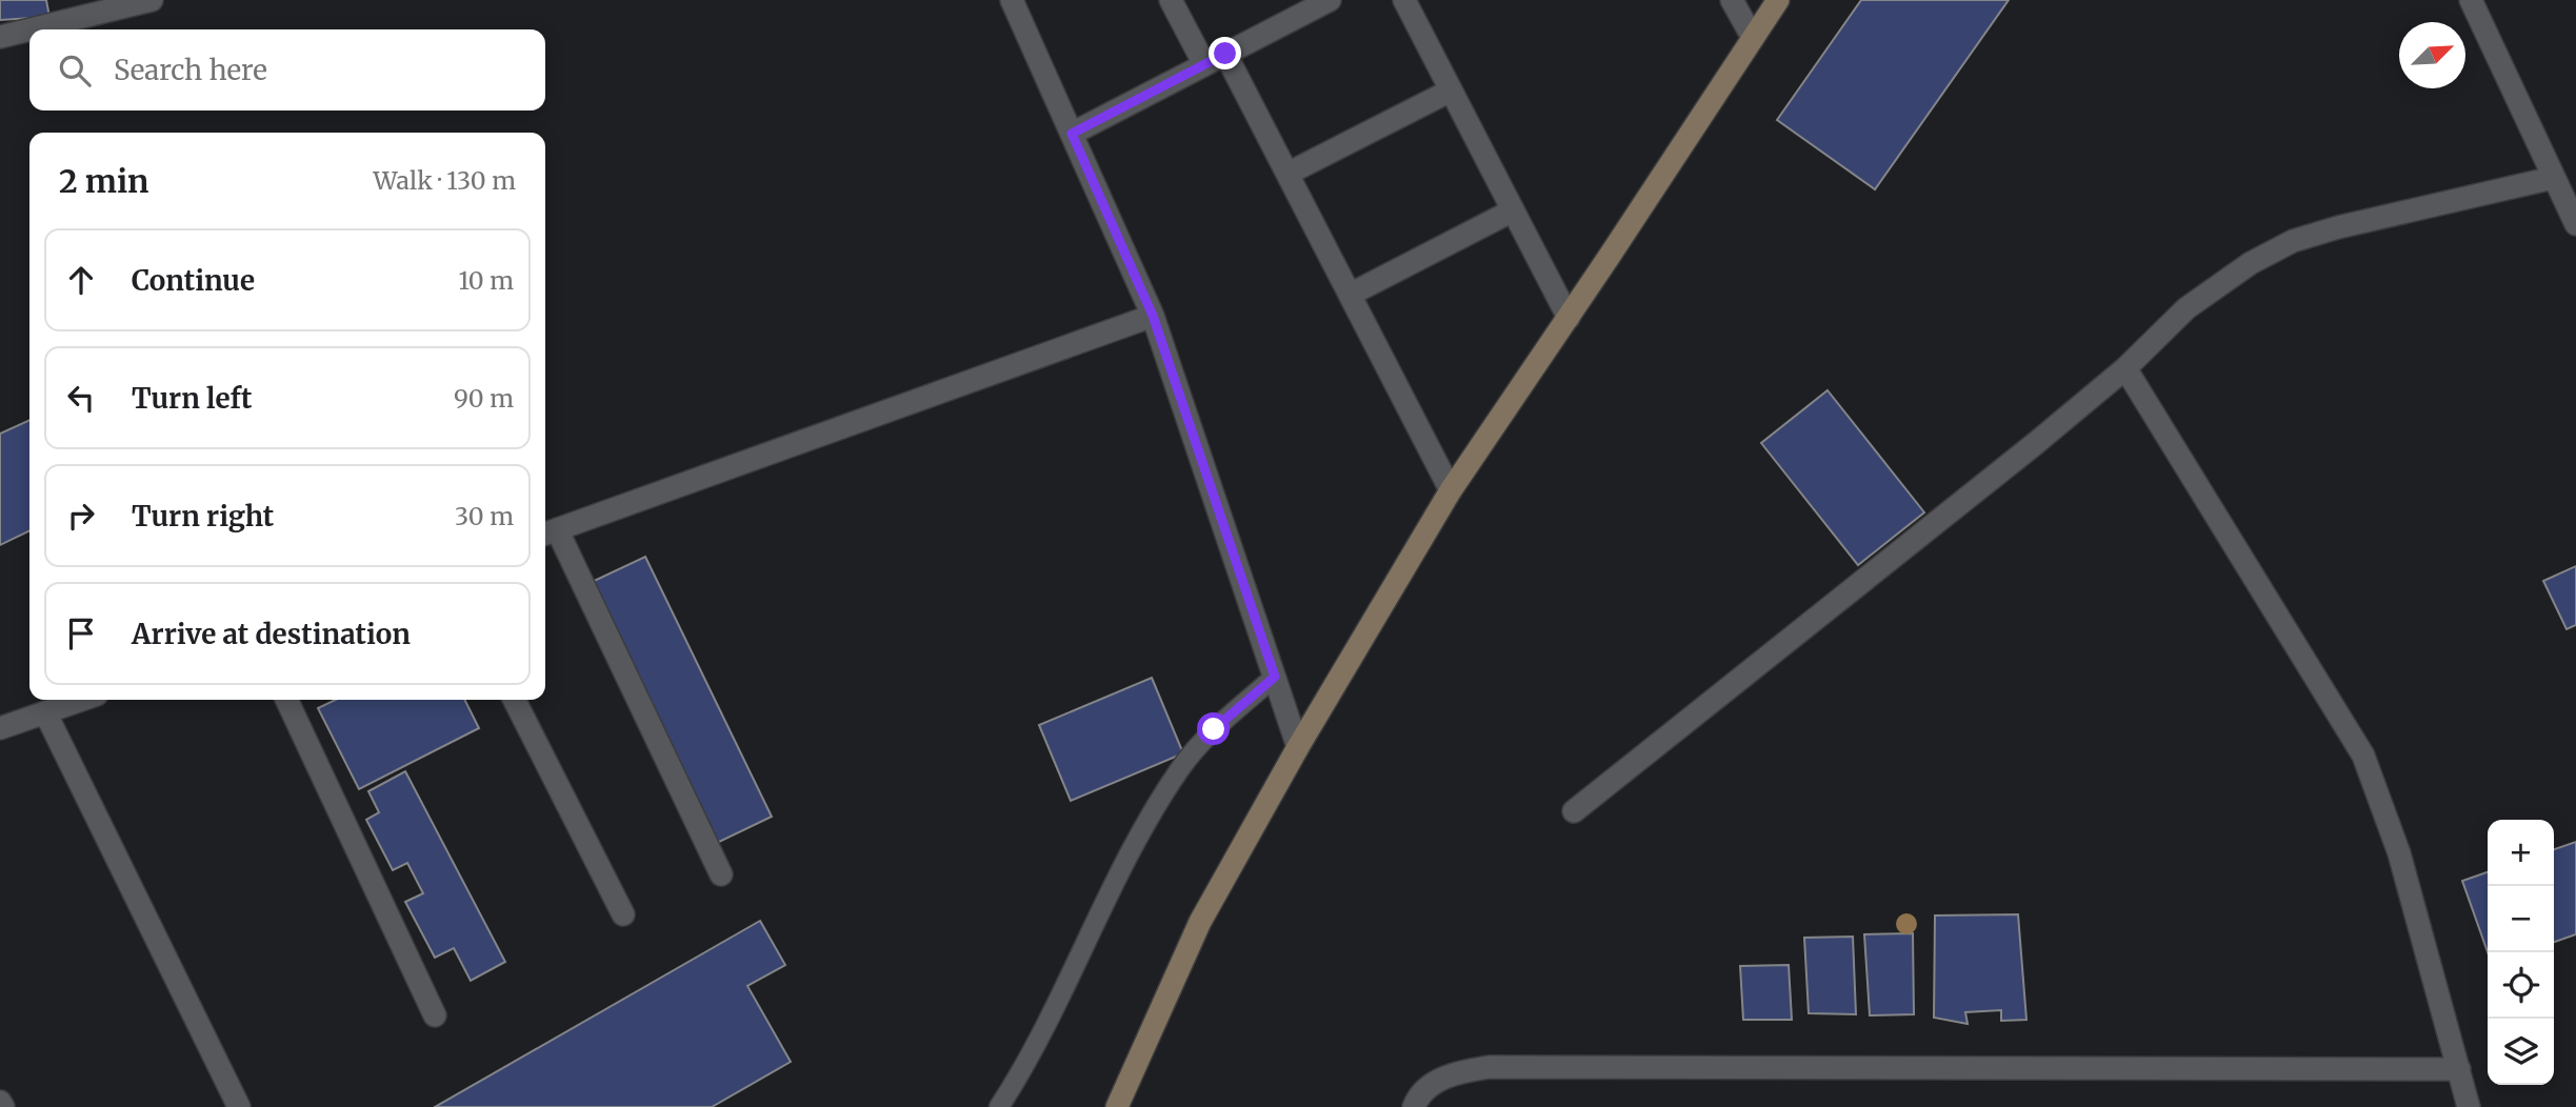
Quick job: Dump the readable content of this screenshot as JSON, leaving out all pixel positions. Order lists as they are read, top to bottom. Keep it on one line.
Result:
{"north":"top right","page":{"search":"Search here","heading":["2 min","Walk · 130 m"],"list":[["Continue","10 m"],["Turn left","90 m"],["Turn right","30 m"],"Arrive at destination"],"map_buttons":["+","−"]}}
